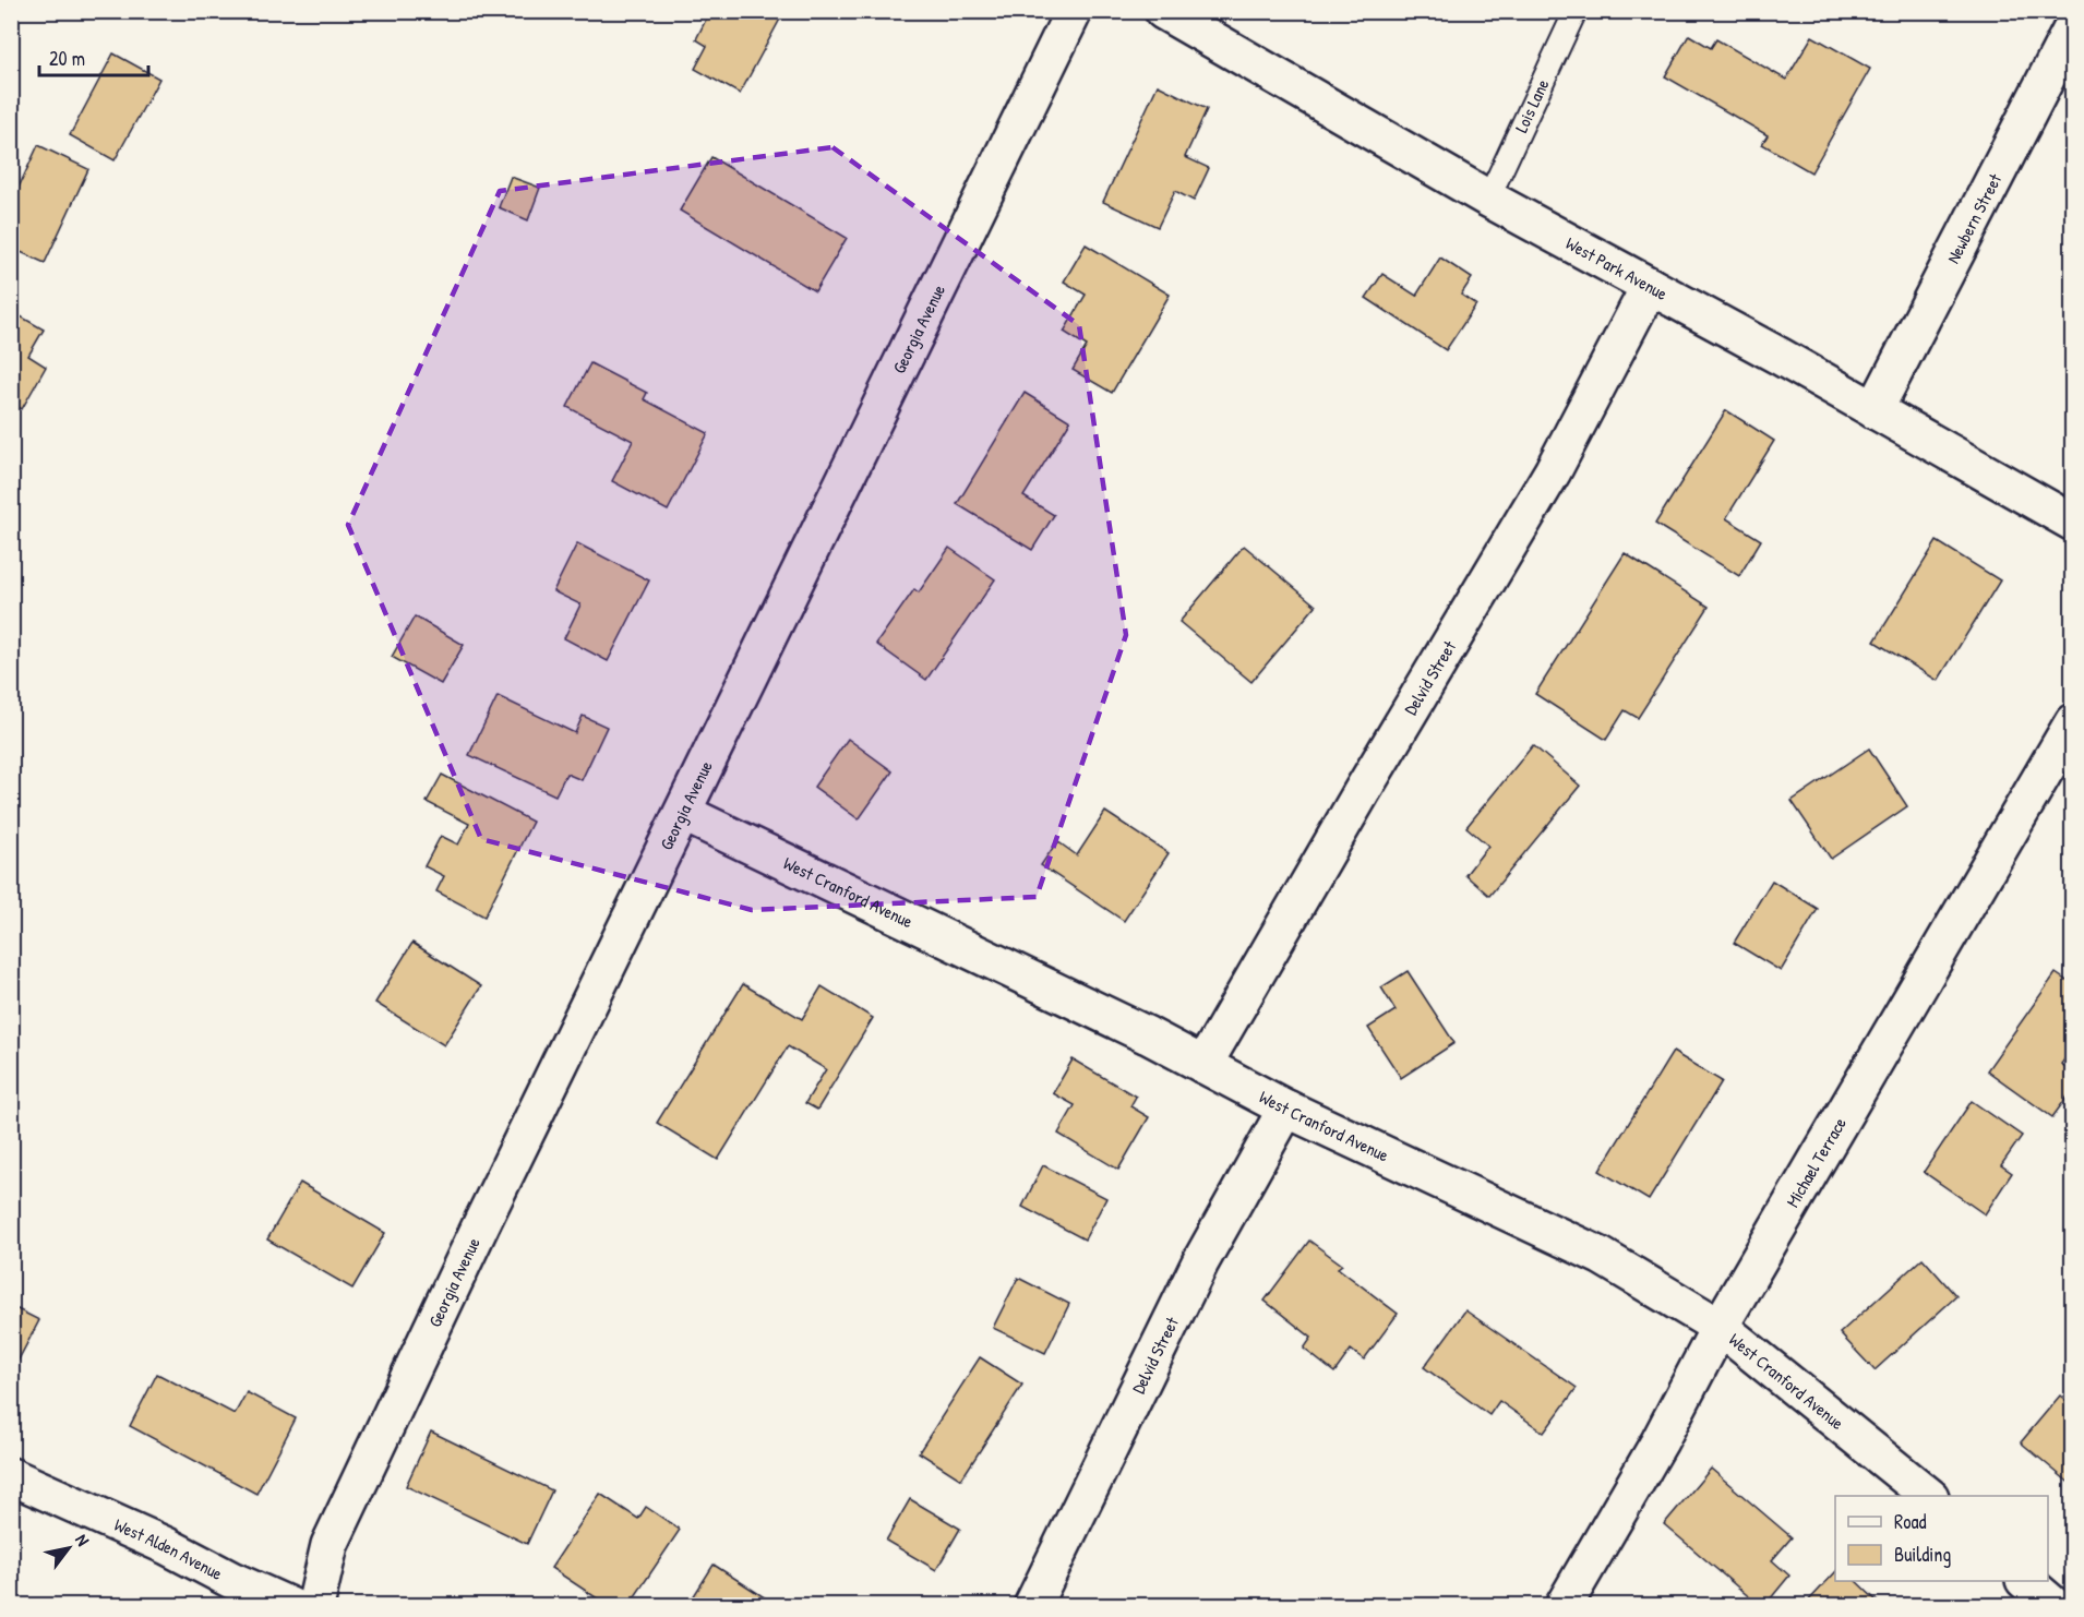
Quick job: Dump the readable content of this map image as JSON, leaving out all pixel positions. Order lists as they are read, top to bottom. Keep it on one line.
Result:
{"streets":{"street":["Newbern Street","West Park Avenue","Georgia Avenue","Delvid Street","West Cranford Avenue","Michael Terrace","West Alden Avenue"],"lane":["Lois Lane"]},"crossings":[["Lois Lane","West Park Avenue"],["Newbern Street","West Park Avenue"],["West Park Avenue","Delvid Street"],["Georgia Avenue","West Cranford Avenue"],["Delvid Street","West Cranford Avenue"],["West Cranford Avenue","Michael Terrace"]],"legend":["Road","Building"],"scale_bar":"20 m","north":"top right"}
